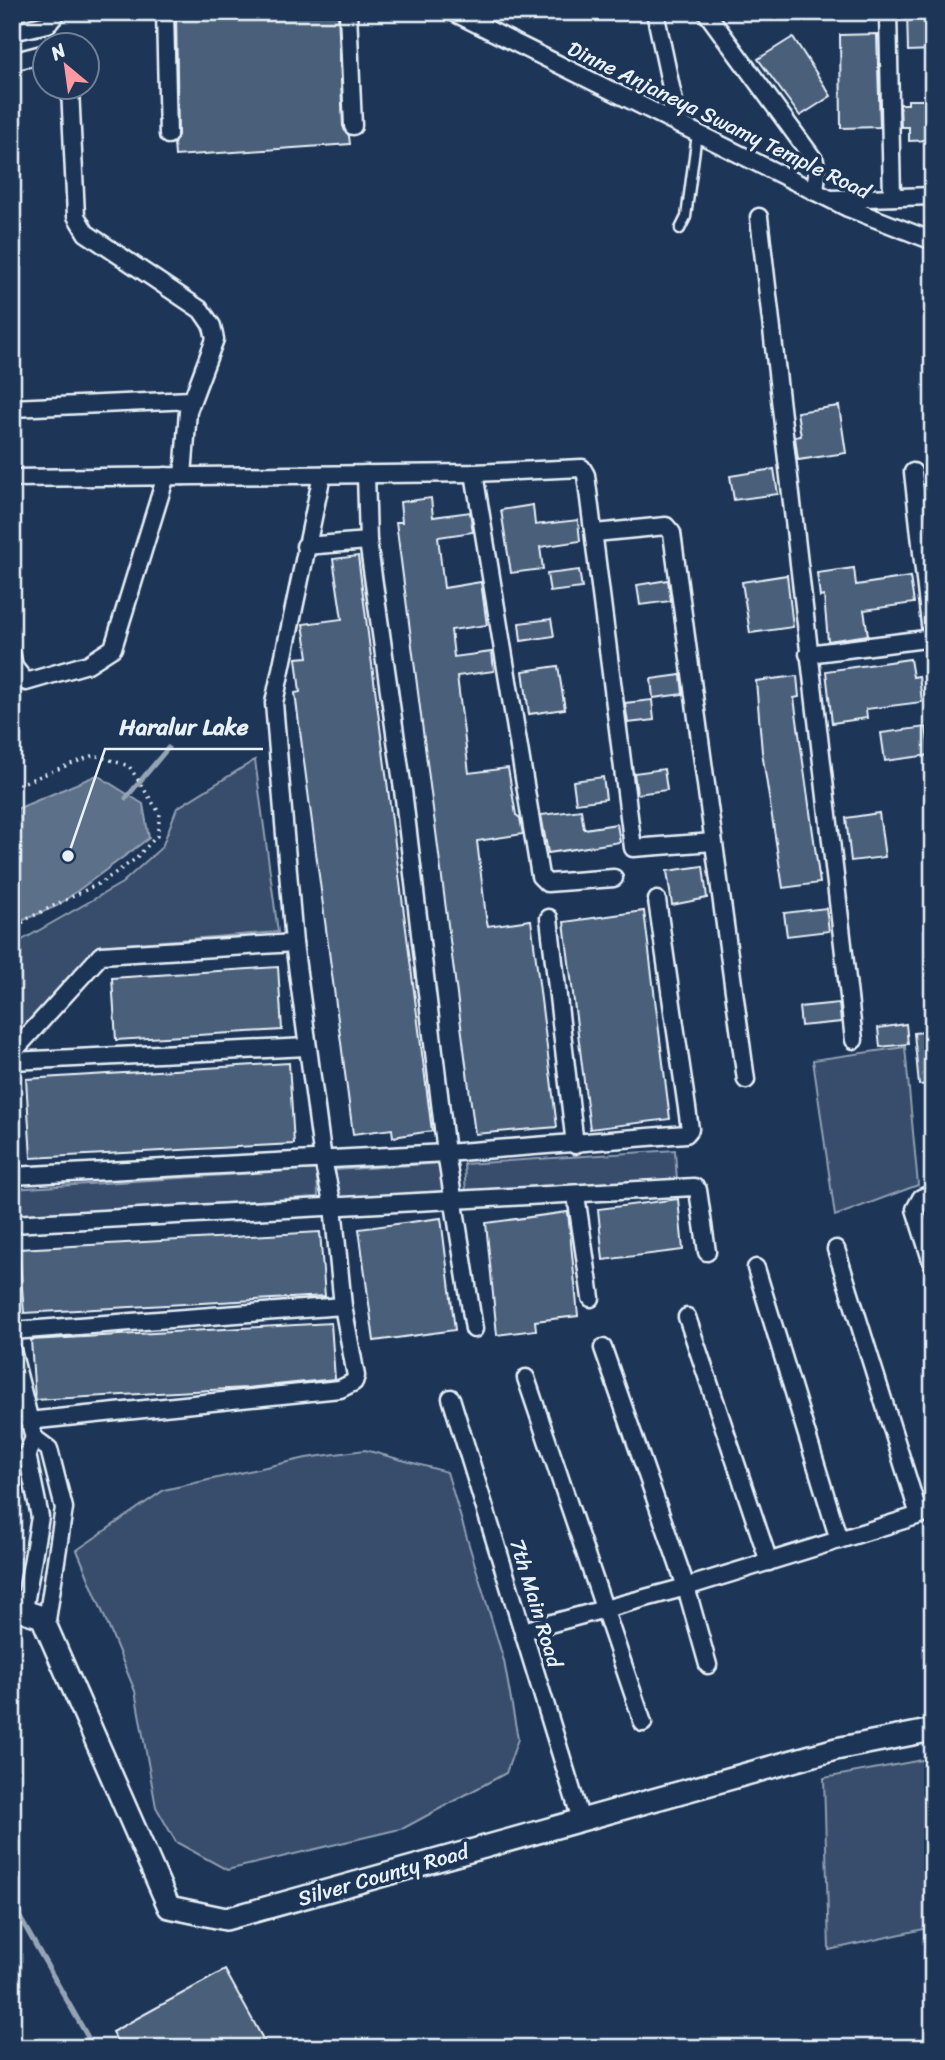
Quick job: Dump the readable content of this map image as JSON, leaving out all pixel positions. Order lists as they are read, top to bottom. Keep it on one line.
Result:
{"streets":{"street":["Dinne Anjaneya Swamy Temple Road","7th Main Road","Silver County Road"]},"crossings":[["7th Main Road","Silver County Road"]],"places":["Haralur Lake"],"north":"top left"}
